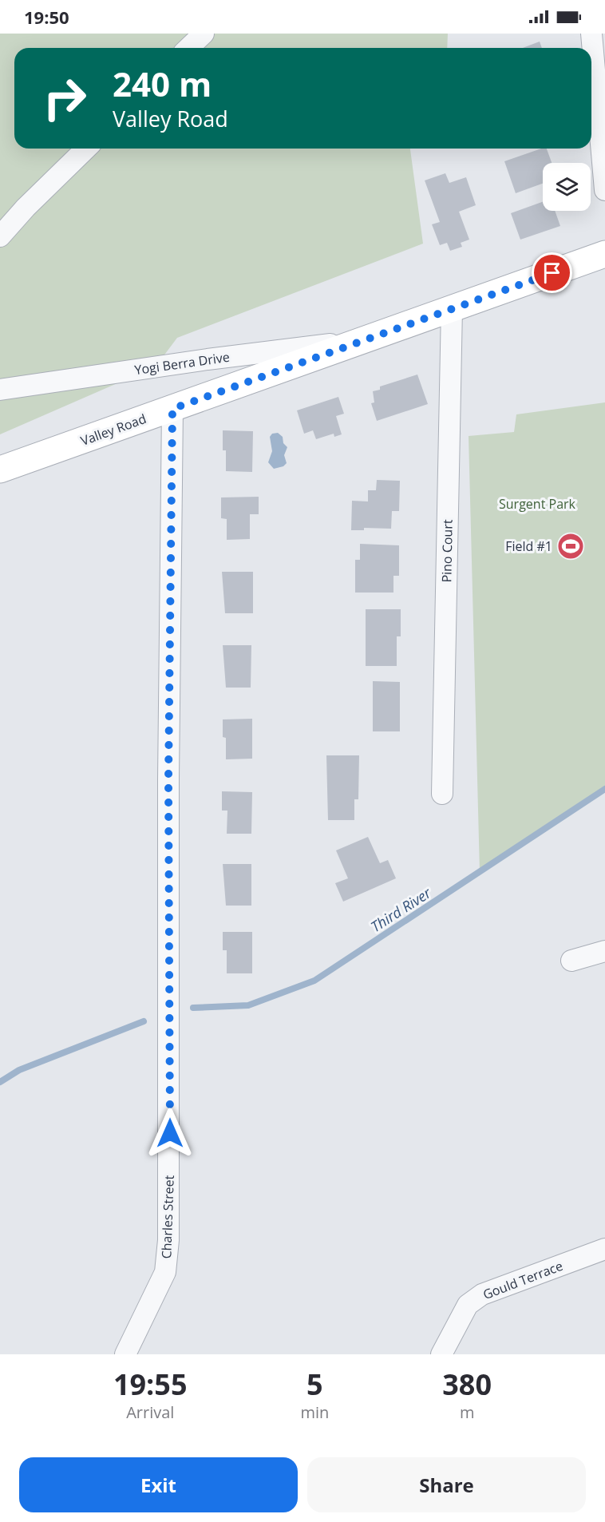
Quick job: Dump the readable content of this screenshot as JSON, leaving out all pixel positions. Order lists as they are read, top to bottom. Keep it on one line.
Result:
{"streets":{"main road":["Valley Road"],"street":["Yogi Berra Drive","Pino Court","Charles Street","Gould Terrace"]},"crossings":[["Yogi Berra Drive","Valley Road"],["Valley Road","Pino Court"],["Valley Road","Charles Street"]],"water":["Third River"],"parks":["Surgent Park"],"places":{"sports":["Field #1"]},"page":{"status":"19:50","turn":["240 m","Valley Road"],"eta":["19:55","Arrival","5","min","380","m"],"buttons":["Exit","Share"]}}
